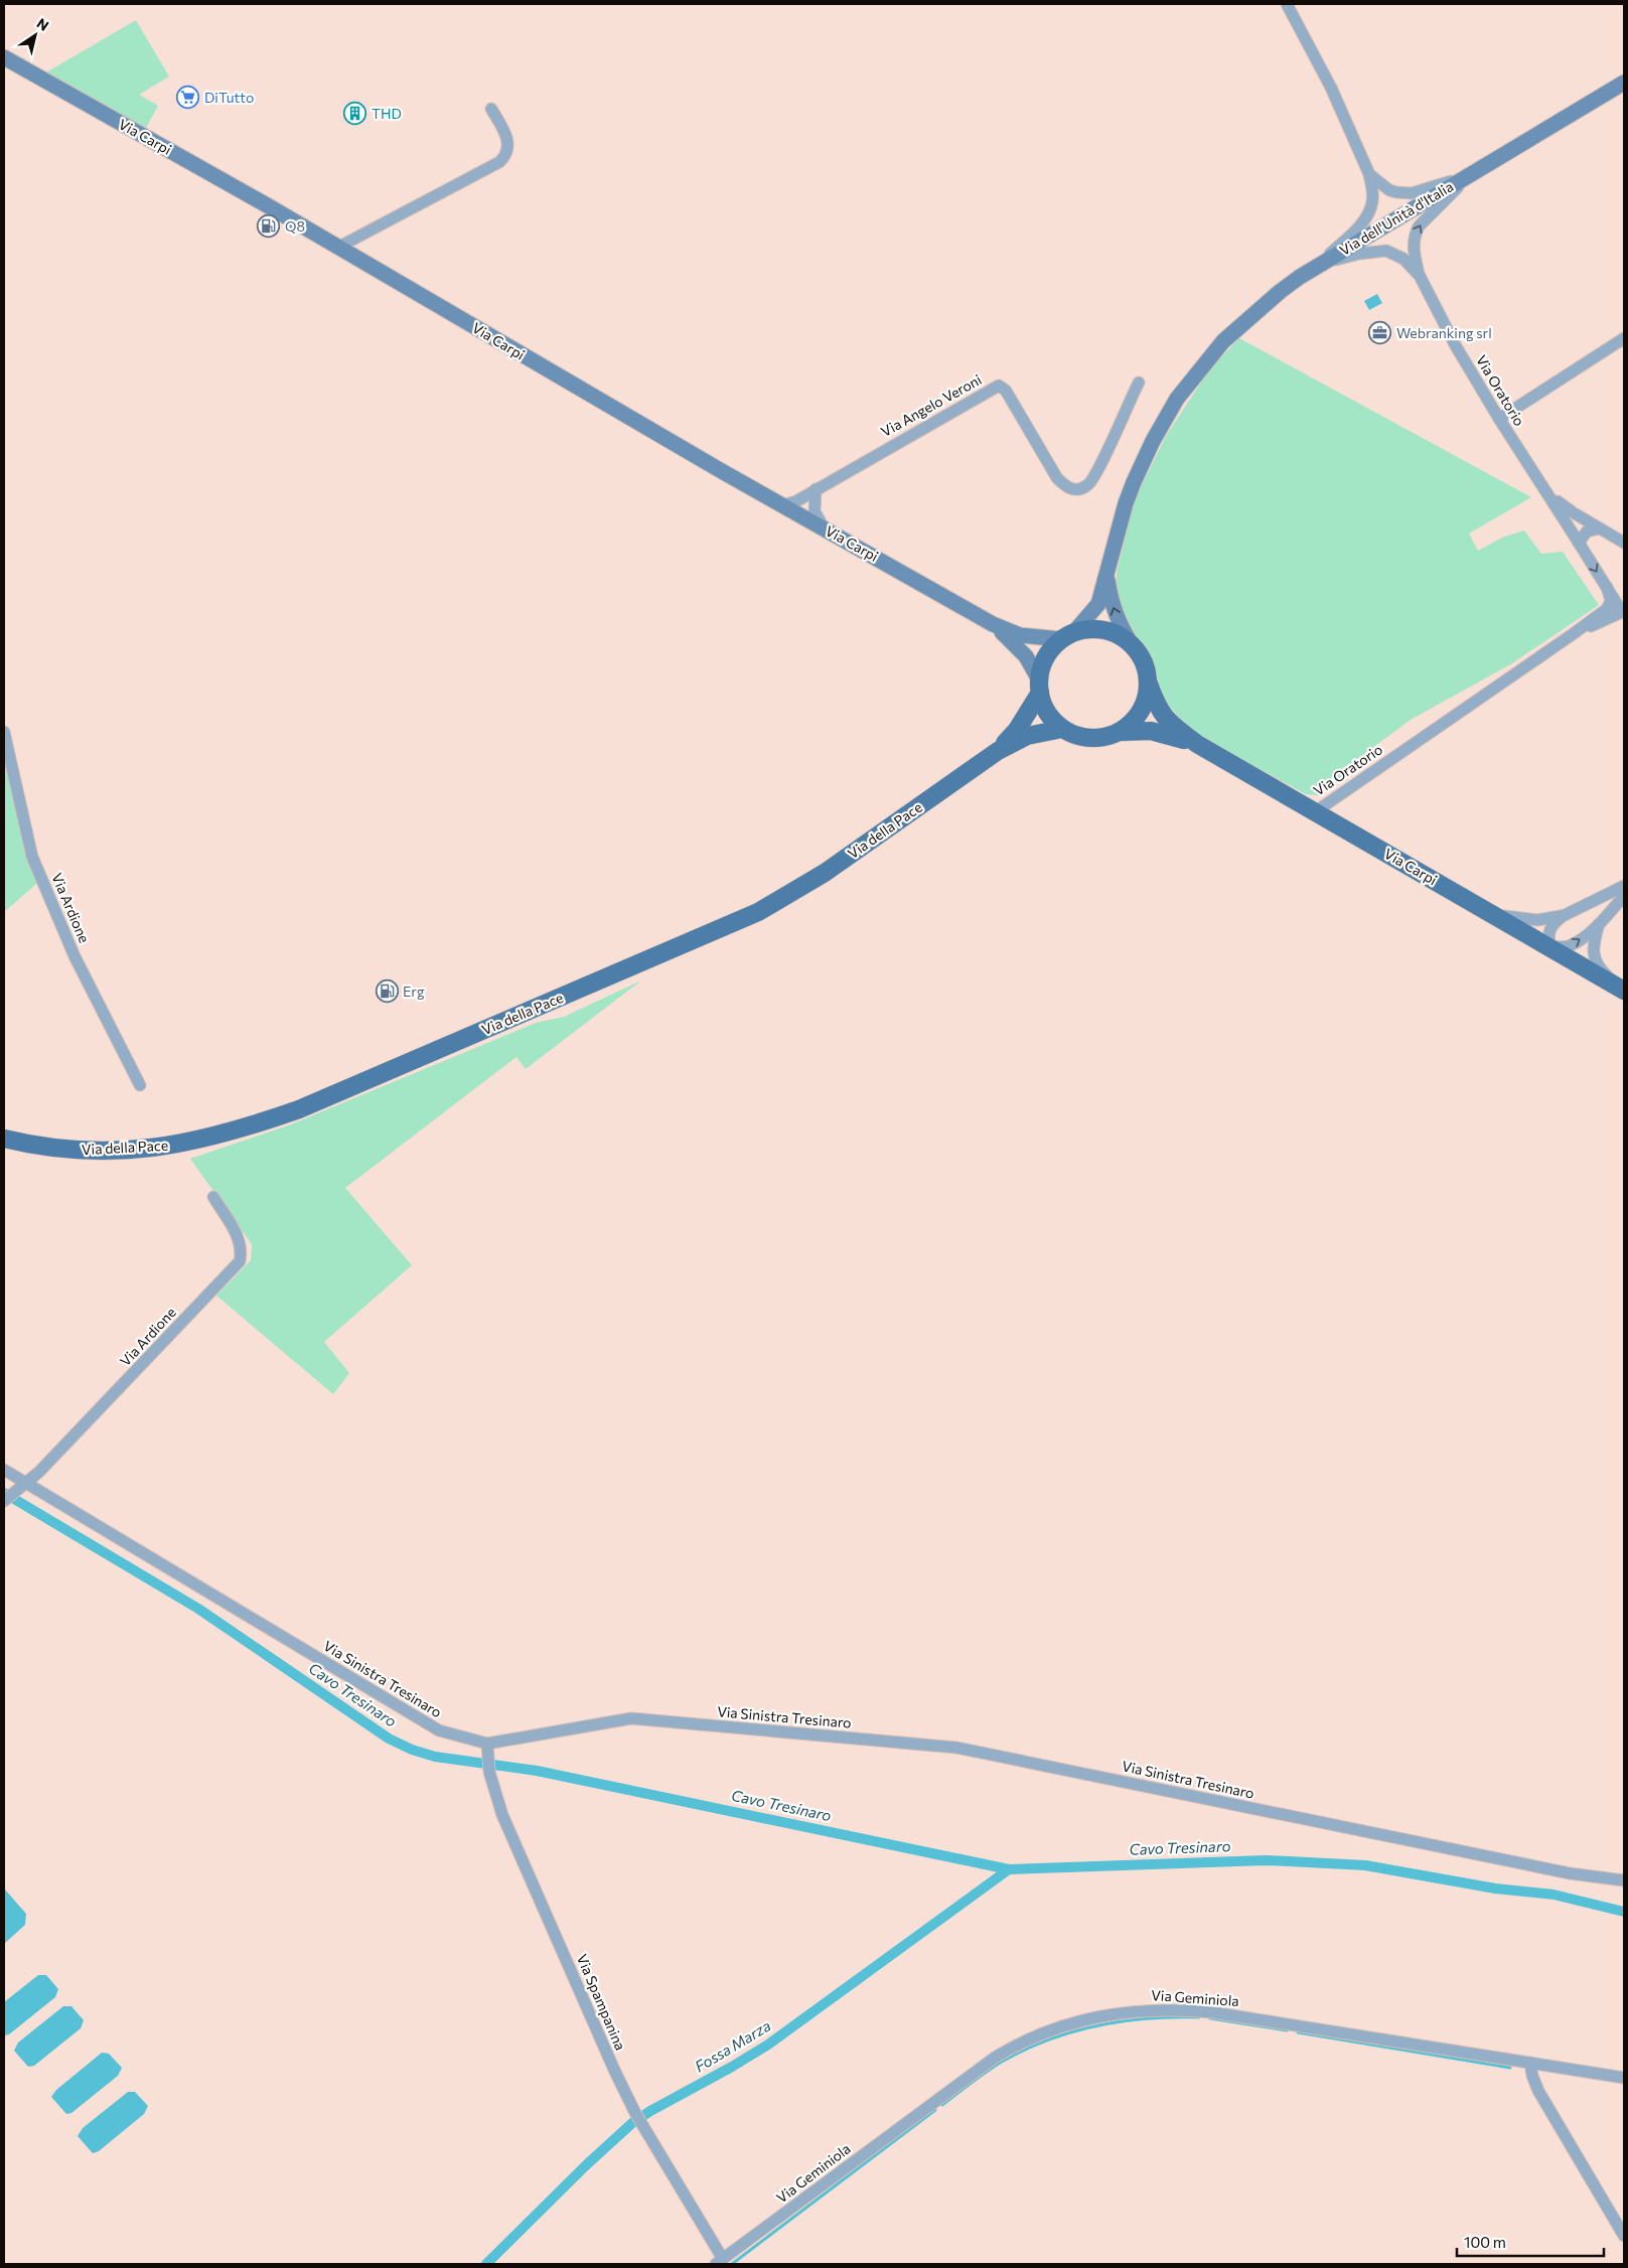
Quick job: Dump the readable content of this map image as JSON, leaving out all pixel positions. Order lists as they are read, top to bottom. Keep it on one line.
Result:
{"streets":{"main road":["Via Carpi","Via dell'Unità d'Italia","Via della Pace"],"street":["Via Oratorio","Via Angelo Veroni","Via Ardione","Via Sinistra Tresinaro","Via Geminiola","Via Spampanina"]},"crossings":[["Via Carpi","Via dell'Unità d'Italia"],["Via Carpi","Via Oratorio"],["Via Carpi","Via Angelo Veroni"],["Via Carpi","Via della Pace"],["Via dell'Unità d'Italia","Via Oratorio"],["Via dell'Unità d'Italia","Via della Pace"],["Via Ardione","Via Sinistra Tresinaro"],["Via Sinistra Tresinaro","Via Spampanina"],["Via Geminiola","Via Spampanina"]],"water":["Cavo Tresinaro","Fossa Marza"],"places":{"supermarket":["DiTutto"],"building":["THD"],"fuel station":["Q8","Erg"],"office":["Webranking srl"]},"scale_bar":"100 m","north":"top right"}
